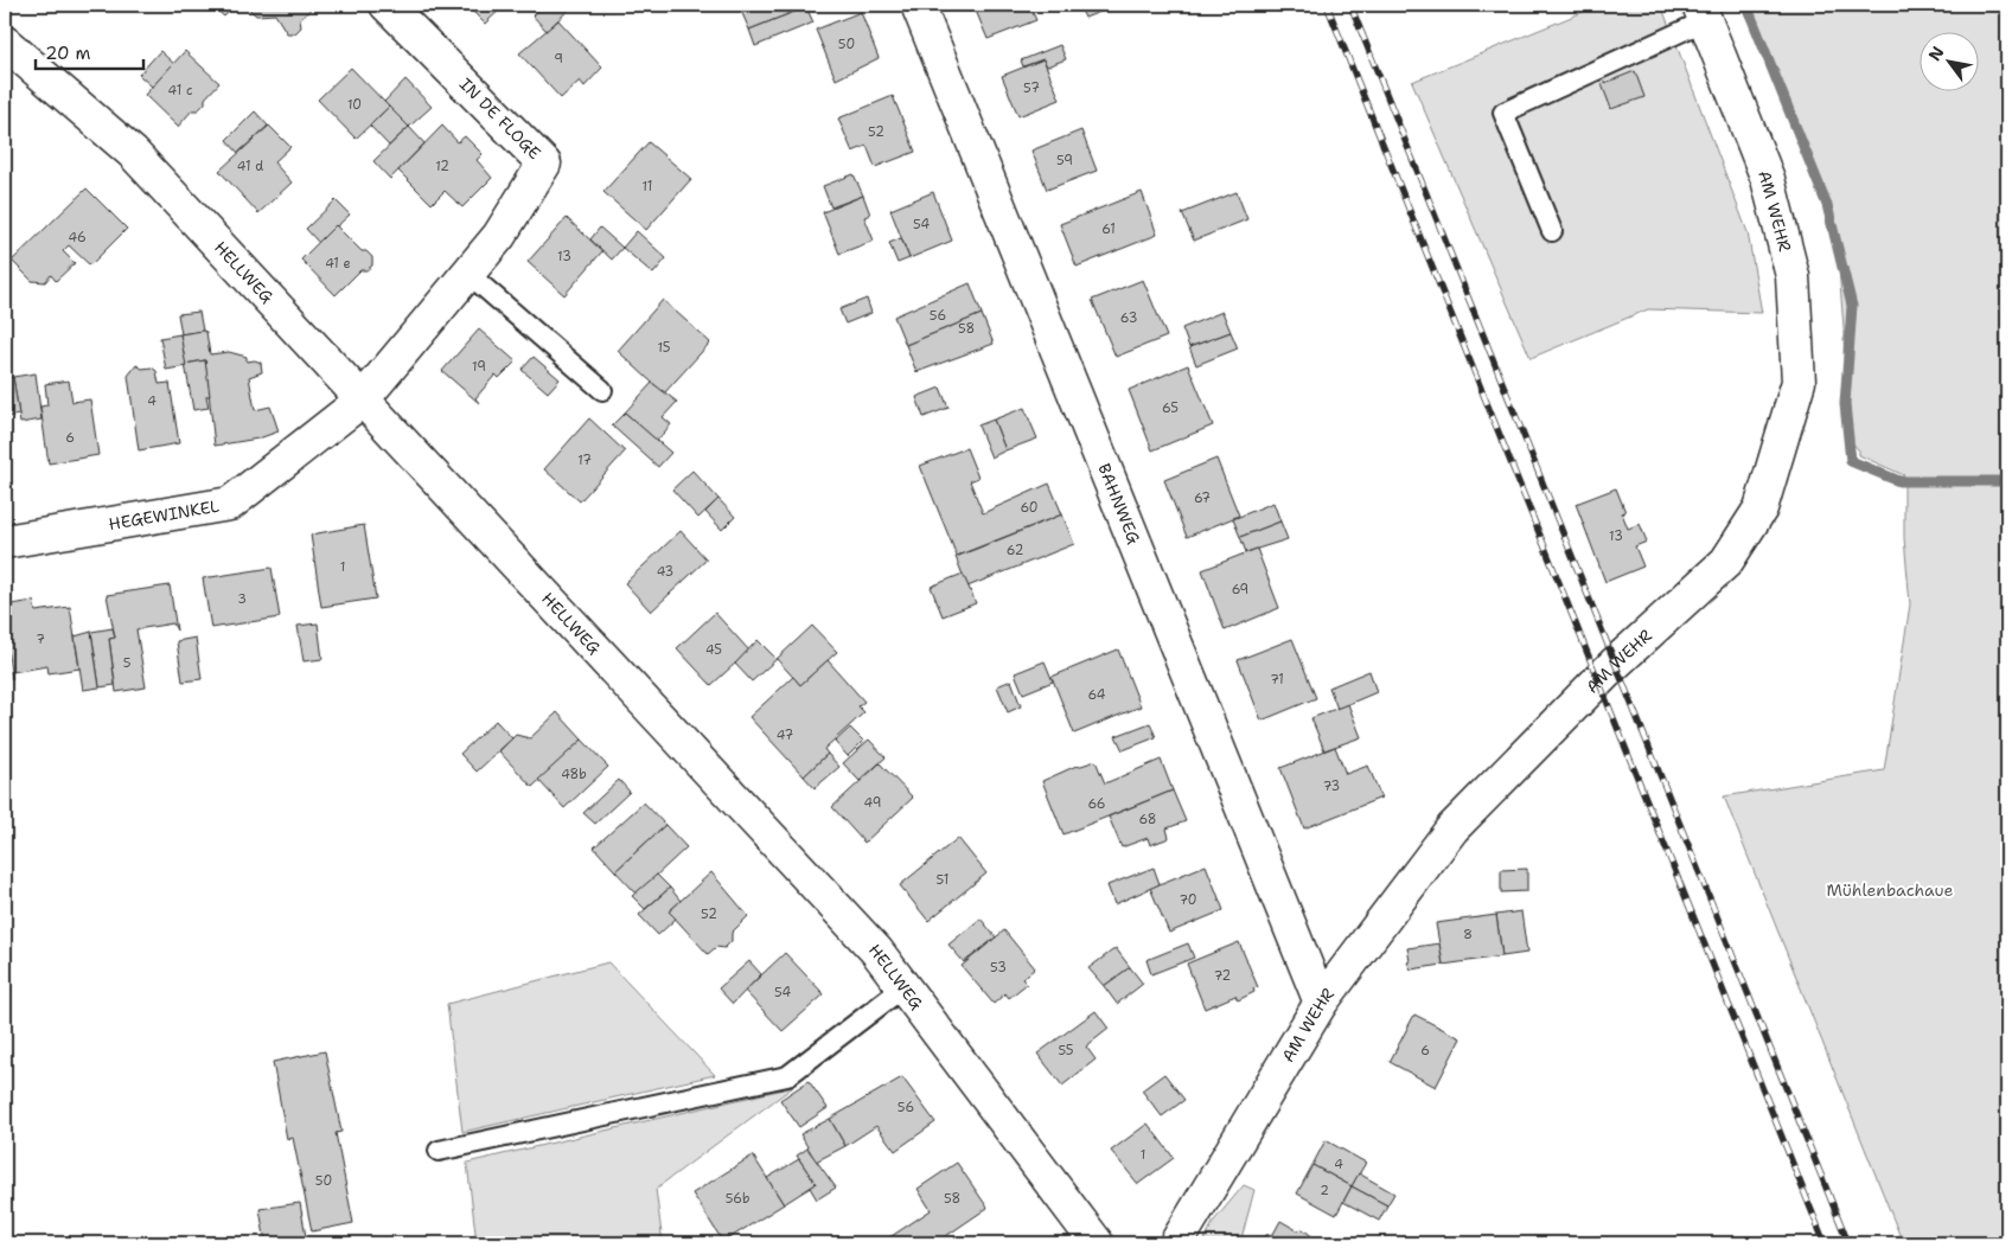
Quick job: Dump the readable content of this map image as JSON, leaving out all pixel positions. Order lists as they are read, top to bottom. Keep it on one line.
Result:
{"streets":{"street":["IN DE FLOGE","AM WEHR","HELLWEG","BAHNWEG","HEGEWINKEL"]},"crossings":[["IN DE FLOGE","HELLWEG"],["IN DE FLOGE","HEGEWINKEL"],["AM WEHR","BAHNWEG"],["HELLWEG","HEGEWINKEL"]],"parks":["Mühlenbachaue"],"house_numbers":["50","9","57","41 c","10","52","59","41 d","12","11","54","61","46","13","41 e","56","63","58","15","19","4","65","6","17","67","60","13","62","1","43","69","3","7","45","5","71","64","47","48b","73","49","66","68","51","70","52","8","53","72","54","55","6","56","1","4","50","2","56b","58"],"scale_bar":"20 m","north":"top left"}
